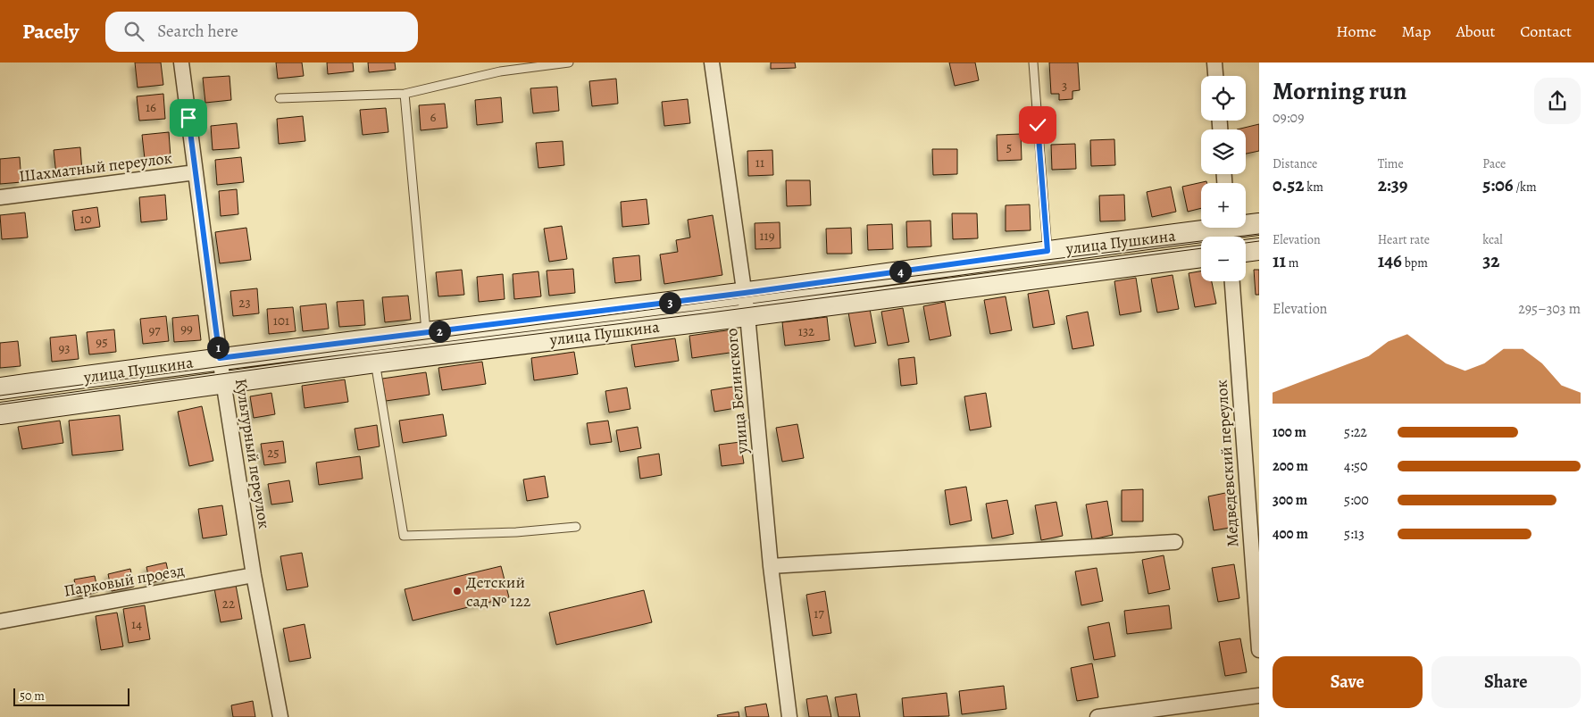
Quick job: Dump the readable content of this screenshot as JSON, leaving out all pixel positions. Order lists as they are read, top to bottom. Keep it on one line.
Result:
{"streets":{"main road":["улица Пушкина"],"street":["Шахматный переулок","улица Белинского","Культурный переулок","Медведевский переулок","Парковый проезд"]},"crossings":[["Шахматный переулок","Культурный переулок"],["улица Пушкина","улица Белинского"],["улица Пушкина","Культурный переулок"],["Культурный переулок","Парковый проезд"]],"places":["Детский сад № 122"],"house_numbers":["3","16","6","5","11","10","119","23","101","99","97","132","95","93","25","22","17","14"],"scale_bar":"50 m","page":{"header":"Pacely","search":"Search here","nav":["Home","Map","About","Contact"],"heading":["Morning run","09:09"],"map_buttons":["+","−"],"stats":[["Distance","0.52 km"],["Time","2:39"],["Pace","5:06 /km"],["Elevation","11 m"],["Heart rate","146 bpm"],["kcal","32"]],"pins":["4","3","2","1"],"chart":["Elevation","295–303 m"],"list":[{"name":"100 m","note":"5:22"},{"name":"200 m","note":"4:50"},{"name":"300 m","note":"5:00"},{"name":"400 m","note":"5:13"}],"buttons":["Save","Share"],"scale":"50 m"}}
